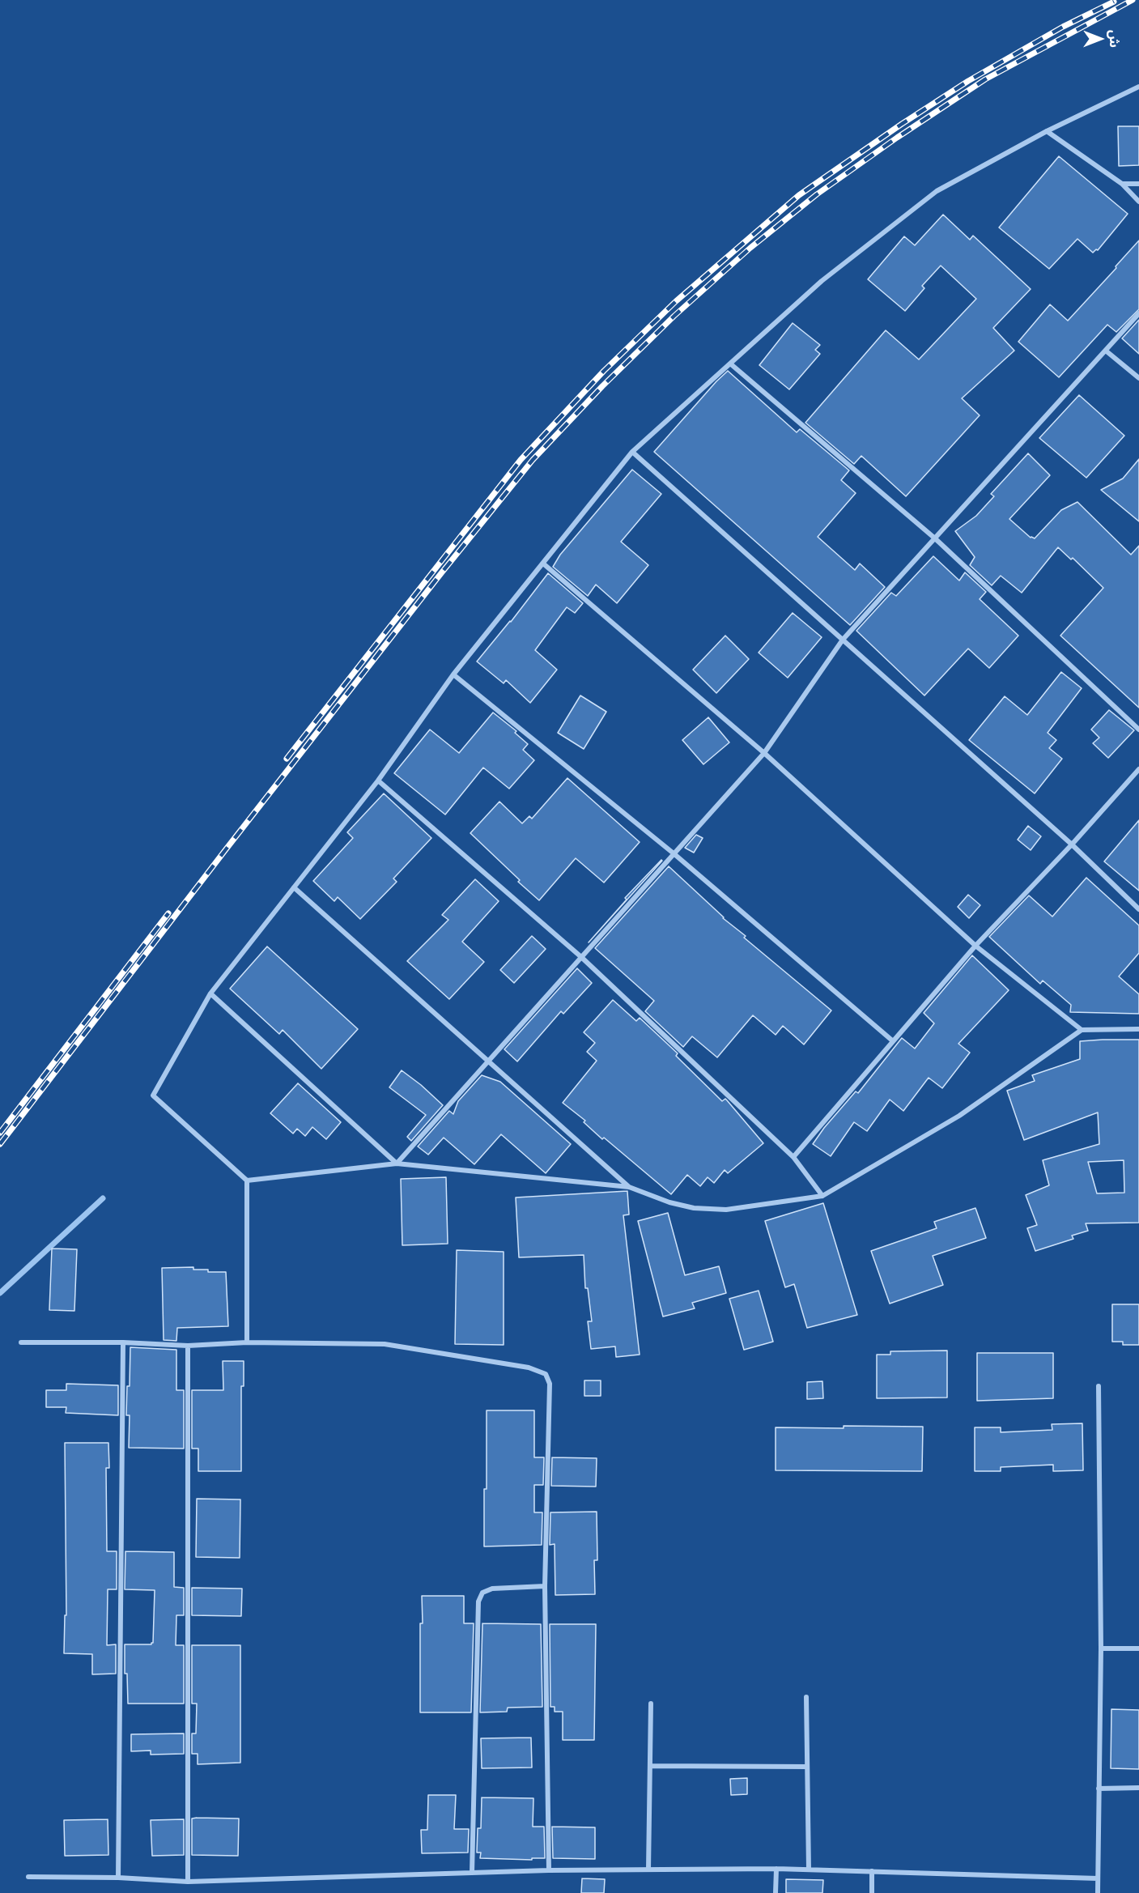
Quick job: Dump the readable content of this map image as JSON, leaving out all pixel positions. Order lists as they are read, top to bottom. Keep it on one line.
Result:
{"north":"right"}
